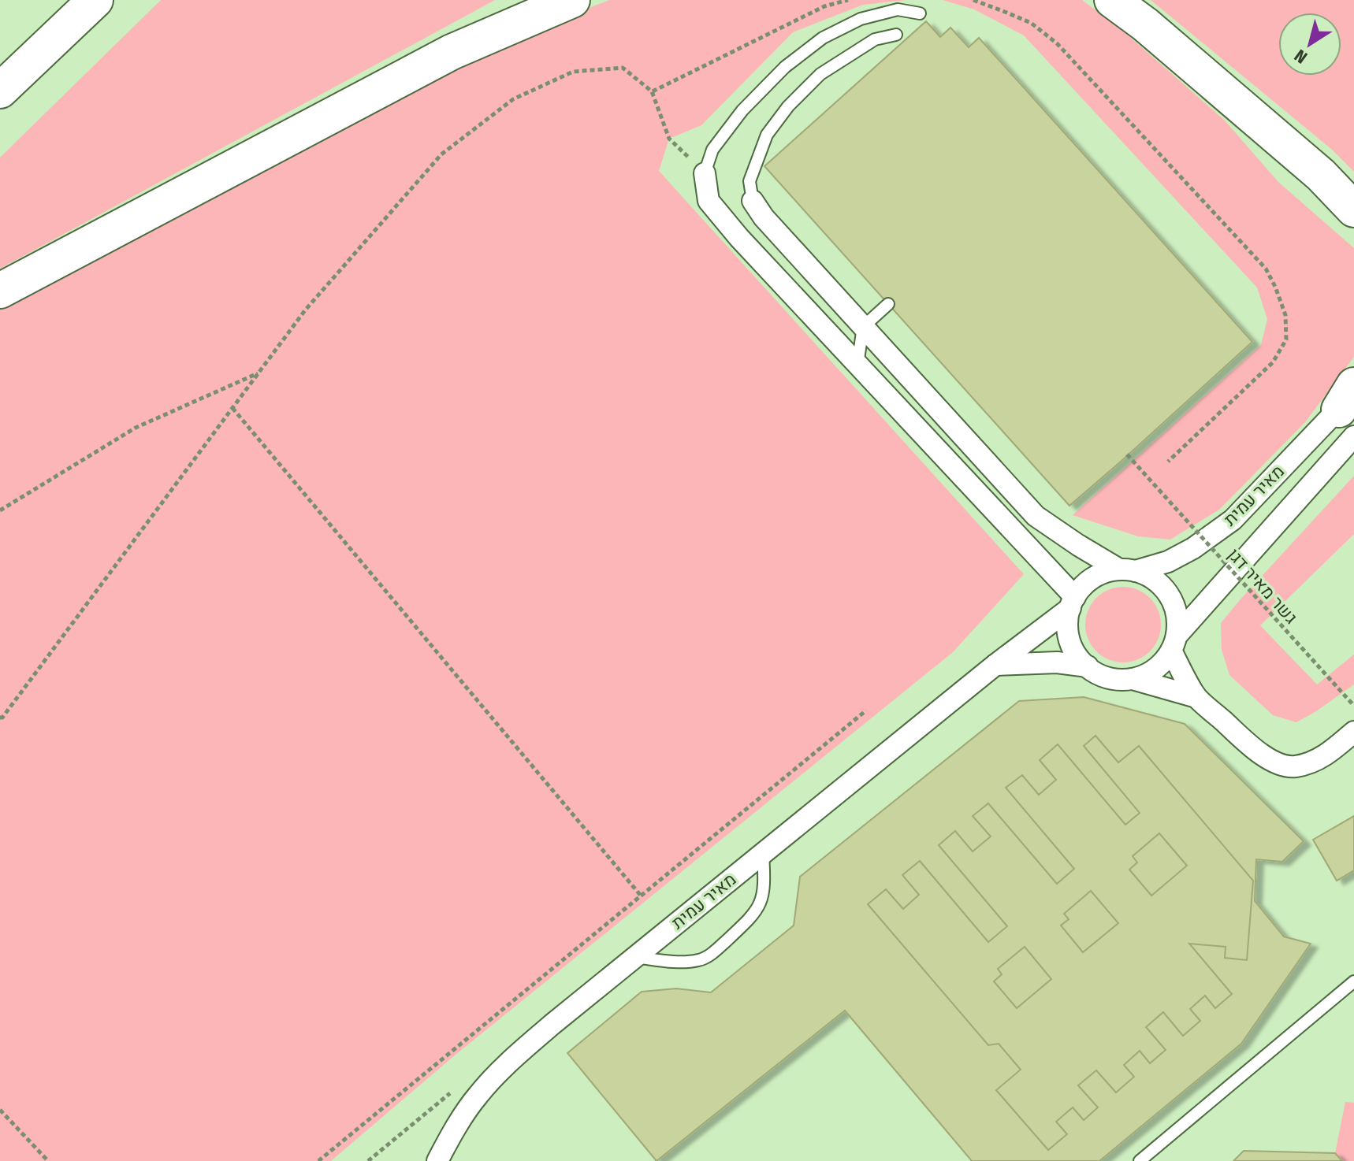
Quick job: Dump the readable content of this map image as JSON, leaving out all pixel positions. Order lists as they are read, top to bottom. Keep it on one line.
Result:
{"streets":{"street":["מאיר עמית"],"path":["גשר מאיר דגן"]},"north":"bottom left"}
